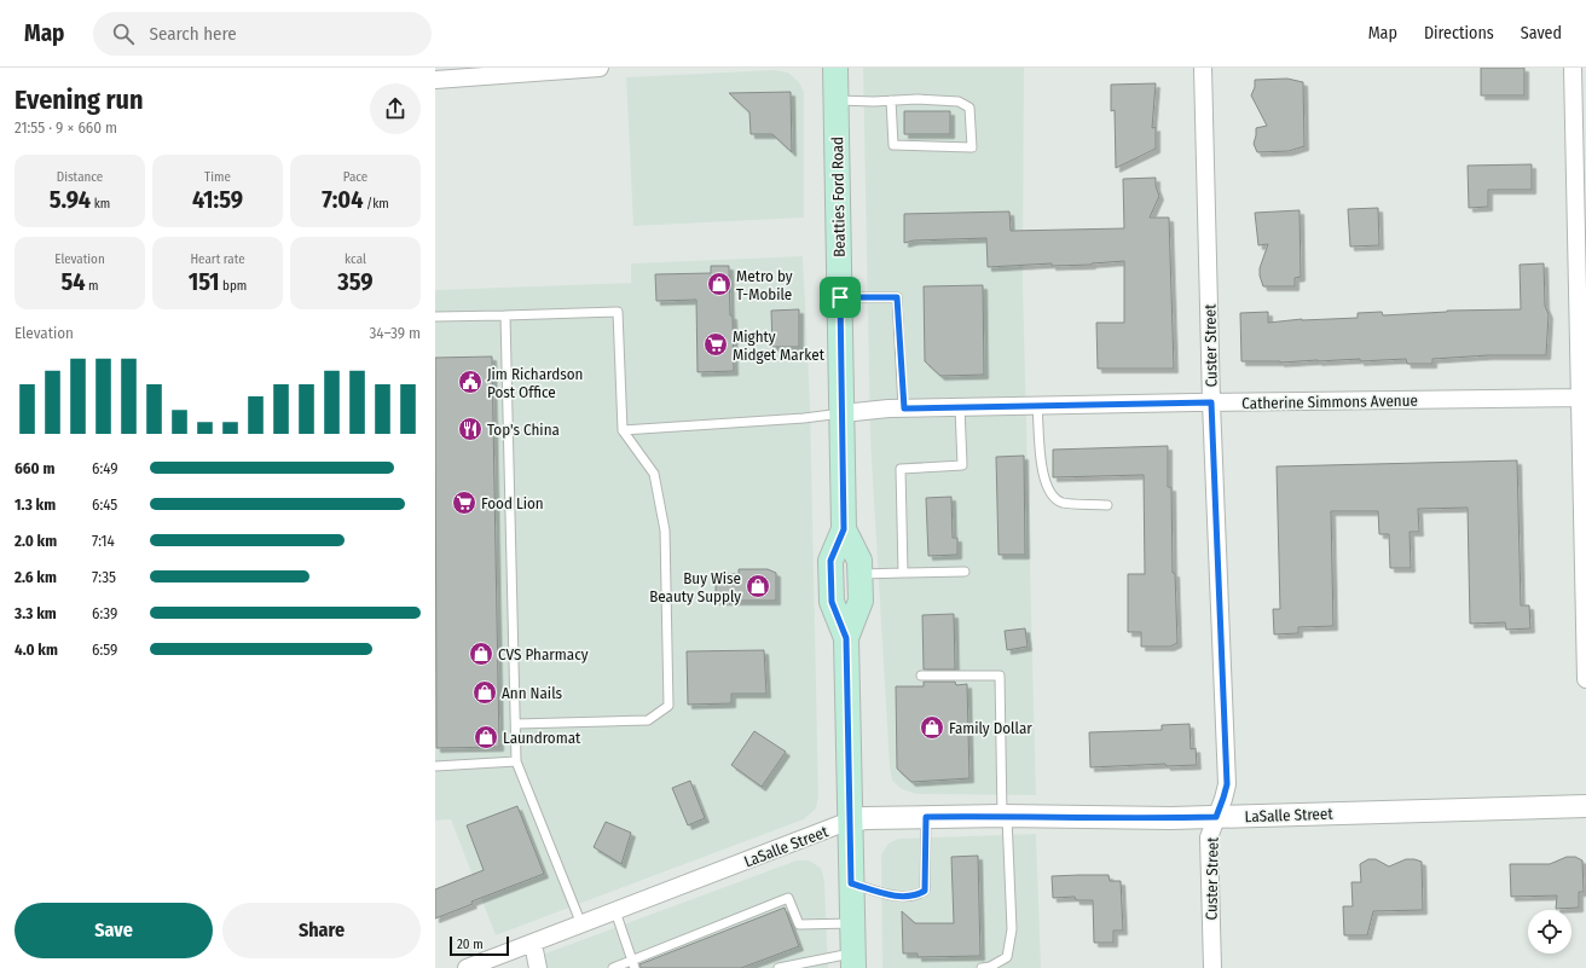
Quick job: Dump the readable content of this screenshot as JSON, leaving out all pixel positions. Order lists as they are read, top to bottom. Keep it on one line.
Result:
{"streets":{"main road":["Beatties Ford Road"],"street":["Custer Street","Catherine Simmons Avenue","LaSalle Street"]},"crossings":[["Beatties Ford Road","Catherine Simmons Avenue"],["Beatties Ford Road","LaSalle Street"],["Custer Street","Catherine Simmons Avenue"],["Custer Street","LaSalle Street"]],"places":{"shop":["Metro by T-Mobile","Buy Wise Beauty Supply","CVS Pharmacy","Ann Nails","Family Dollar","Laundromat"],"supermarket":["Mighty Midget Market","Food Lion"],"public building":["Jim Richardson Post Office"],"restaurant":["Top's China"]},"scale_bar":"20 m","page":{"header":"Map","search":"Search here","nav":["Map","Directions","Saved"],"heading":["Evening run","21:55 · 9 × 660 m"],"stats":[["Distance","5.94 km"],["Time","41:59"],["Pace","7:04 /km"],["Elevation","54 m"],["Heart rate","151 bpm"],["kcal","359"]],"chart":["Elevation","34–39 m"],"list":[{"name":"660 m","note":"6:49"},{"name":"1.3 km","note":"6:45"},{"name":"2.0 km","note":"7:14"},{"name":"2.6 km","note":"7:35"},{"name":"3.3 km","note":"6:39"},{"name":"4.0 km","note":"6:59"}],"buttons":["Save","Share"],"scale":"20 m"}}
